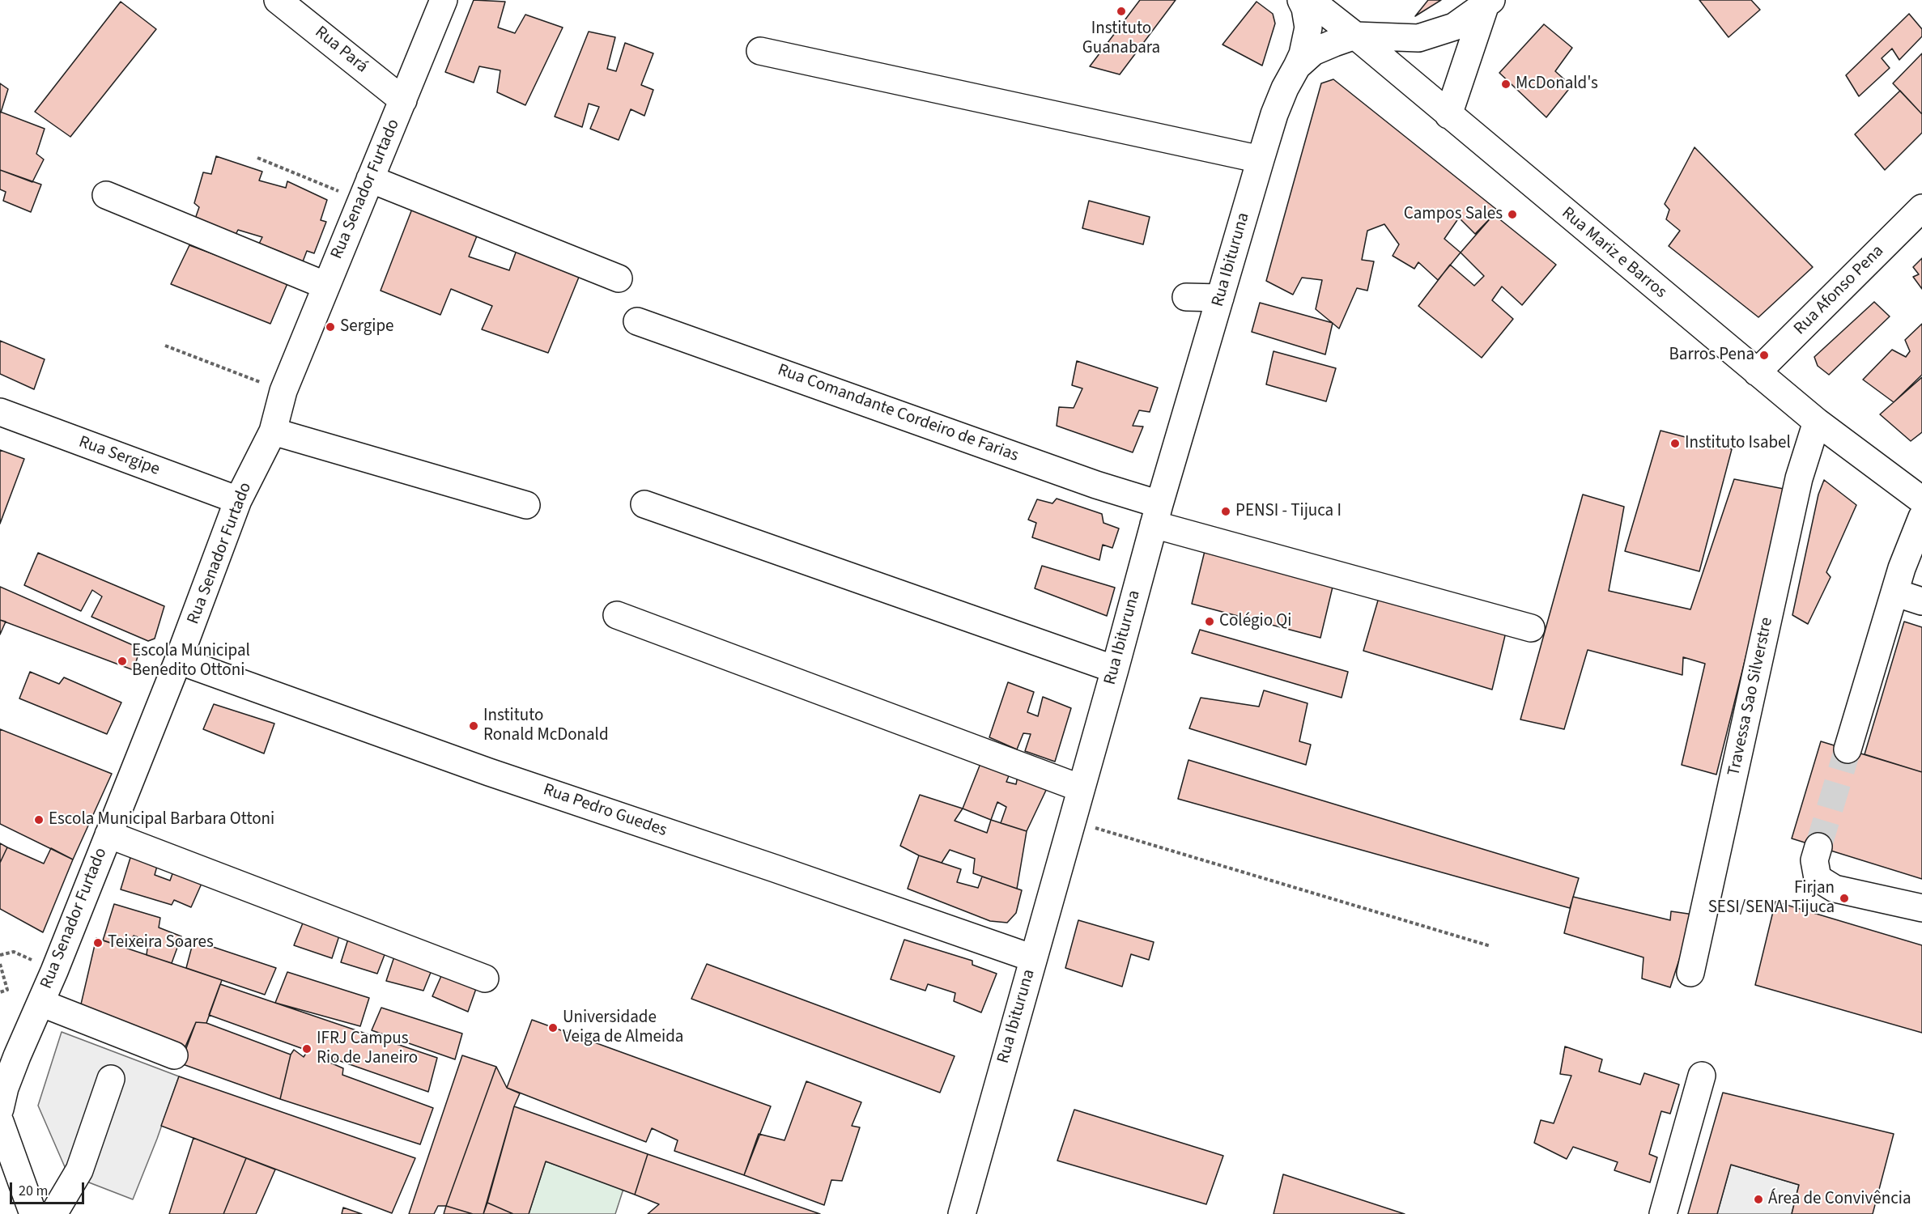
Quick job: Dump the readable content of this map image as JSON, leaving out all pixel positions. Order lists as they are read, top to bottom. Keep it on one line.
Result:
{"streets":{"street":["Rua Pará","Rua Senador Furtado","Rua Mariz e Barros","Rua Ibituruna","Rua Afonso Pena","Rua Comandante Cordeiro de Farias","Rua Sergipe","Travessa Sao Silverstre","Rua Pedro Guedes"]},"crossings":[["Rua Pará","Rua Senador Furtado"],["Rua Senador Furtado","Rua Sergipe"],["Rua Senador Furtado","Rua Pedro Guedes"],["Rua Mariz e Barros","Rua Ibituruna"],["Rua Mariz e Barros","Rua Afonso Pena"],["Rua Mariz e Barros","Travessa Sao Silverstre"],["Rua Ibituruna","Rua Comandante Cordeiro de Farias"],["Rua Ibituruna","Rua Pedro Guedes"]],"places":["Instituto Guanabara","McDonald's","Campos Sales","Sergipe","Barros Pena","Instituto Isabel","PENSI - Tijuca I","Colégio Qi","Escola Municipal Benedito Ottoni","Instituto Ronald McDonald","Escola Municipal Barbara Ottoni","Firjan SESI/SENAI Tijuca","Teixeira Soares","Universidade Veiga de Almeida","IFRJ Campus Rio de Janeiro","Área de Convivência"],"scale_bar":"20 m"}
